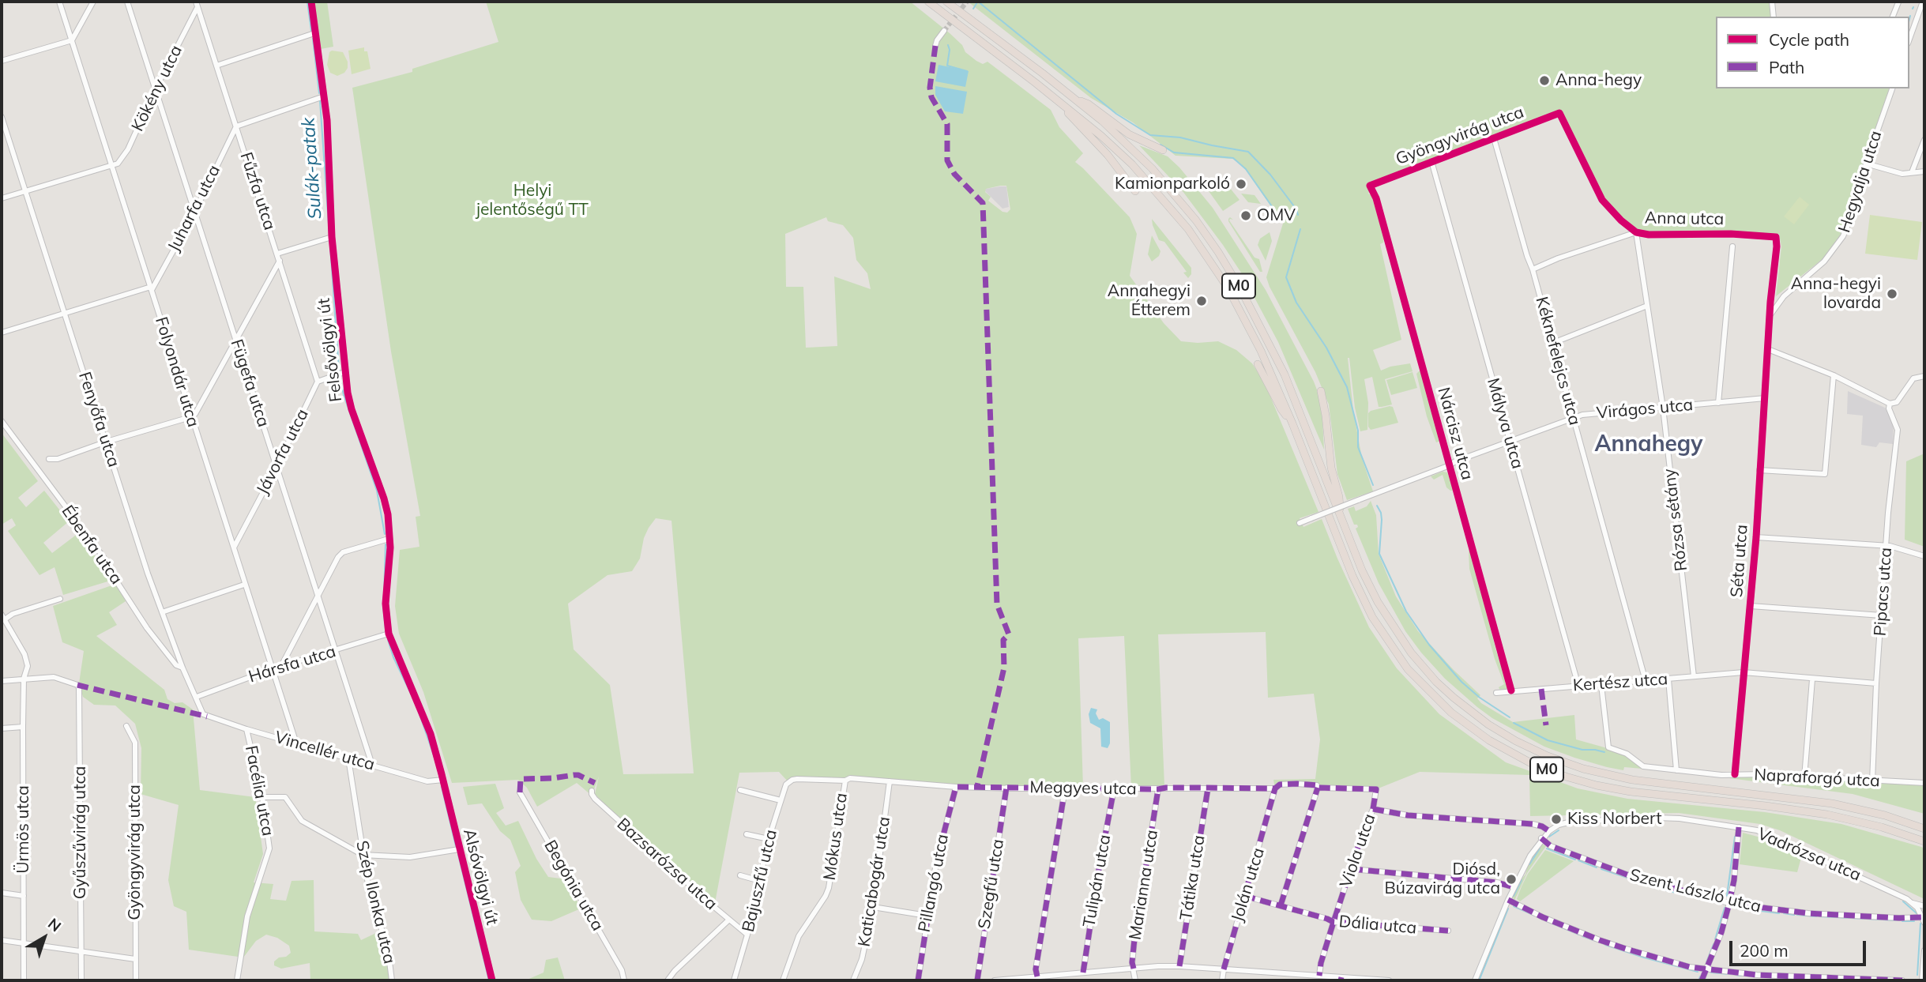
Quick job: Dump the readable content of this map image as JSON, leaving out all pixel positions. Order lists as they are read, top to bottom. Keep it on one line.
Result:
{"streets":{"highway":["M0"],"street":["Kökény utca","Gyöngyvirág utca","Hegyalja utca","Fűzfa utca","Juharfa utca","Anna utca","Felsővölgyi út","Kéknefelejcs utca","Folyondár utca","Fügefa utca","Virágos utca","Fenyőfa utca","Mályva utca","Nárcisz utca","Jávorfa utca","Rózsa sétány","Ébenfa utca","Séta utca","Pipacs utca","Hársfa utca","Kertész utca","Vincellér utca","Napraforgó utca","Meggyes utca","Facélia utca","Ürmös utca","Gyűszűvirág utca","Mókus utca","Viola utca","Vadrózsa utca","Bazsarózsa utca","Alsóvölgyi út","Tátika utca","Bajuszfű utca","Tulipán utca","Katicabogár utca","Pillangó utca","Szegfű utca","Marianna utca","Jolán utca","Begónia utca","Szent László utca","Szép Ilonka utca","Dália utca"]},"crossings":[["Kökény utca","Fűzfa utca"],["Kökény utca","Folyondár utca"],["Kökény utca","Fügefa utca"],["Gyöngyvirág utca","Anna utca"],["Gyöngyvirág utca","Kéknefelejcs utca"],["Gyöngyvirág utca","Mályva utca"],["Gyöngyvirág utca","Nárcisz utca"],["Hegyalja utca","Séta utca"],["Fűzfa utca","Juharfa utca"],["Fűzfa utca","Jávorfa utca"],["Juharfa utca","Folyondár utca"],["Juharfa utca","Fügefa utca"],["Anna utca","Rózsa sétány"],["Anna utca","Séta utca"],["Felsővölgyi út","Hársfa utca"],["Felsővölgyi út","Vincellér utca"],["Felsővölgyi út","Alsóvölgyi út"],["Kéknefelejcs utca","Virágos utca"],["Kéknefelejcs utca","Kertész utca"],["Folyondár utca","Jávorfa utca"],["Folyondár utca","Hársfa utca"],["Folyondár utca","Vincellér utca"],["Fügefa utca","Jávorfa utca"],["Fügefa utca","Hársfa utca"],["Fügefa utca","Vincellér utca"],["Virágos utca","Mályva utca"],["Virágos utca","Nárcisz utca"],["Virágos utca","Rózsa sétány"],["Virágos utca","Séta utca"],["Fenyőfa utca","Ébenfa utca"],["Fenyőfa utca","Hársfa utca"],["Fenyőfa utca","Vincellér utca"],["Mályva utca","Kertész utca"],["Nárcisz utca","Kertész utca"],["Rózsa sétány","Kertész utca"],["Séta utca","Kertész utca"],["Séta utca","Napraforgó utca"],["Pipacs utca","Napraforgó utca"],["Kertész utca","Napraforgó utca"],["Vincellér utca","Facélia utca"],["Vincellér utca","Alsóvölgyi út"],["Vincellér utca","Szép Ilonka utca"],["Meggyes utca","Mókus utca"],["Meggyes utca","Viola utca"],["Meggyes utca","Tátika utca"],["Meggyes utca","Bajuszfű utca"],["Meggyes utca","Tulipán utca"],["Meggyes utca","Katicabogár utca"],["Meggyes utca","Pillangó utca"],["Meggyes utca","Szegfű utca"],["Meggyes utca","Marianna utca"],["Meggyes utca","Jolán utca"],["Ürmös utca","Gyűszűvirág utca"],["Viola utca","Dália utca"],["Vadrózsa utca","Szent László utca"],["Bazsarózsa utca","Bajuszfű utca"],["Jolán utca","Dália utca"]],"districts":["Annahegy"],"water":["Sulák-patak"],"parks":["Helyi jelentőségű TT"],"places":["Anna-hegy","Kamionparkoló","OMV","Anna-hegyi lovarda","Annahegyi Étterem","Kiss Norbert","Diósd, Búzavirág utca"],"legend":["Cycle path","Path"],"scale_bar":"200 m","north":"top right"}
